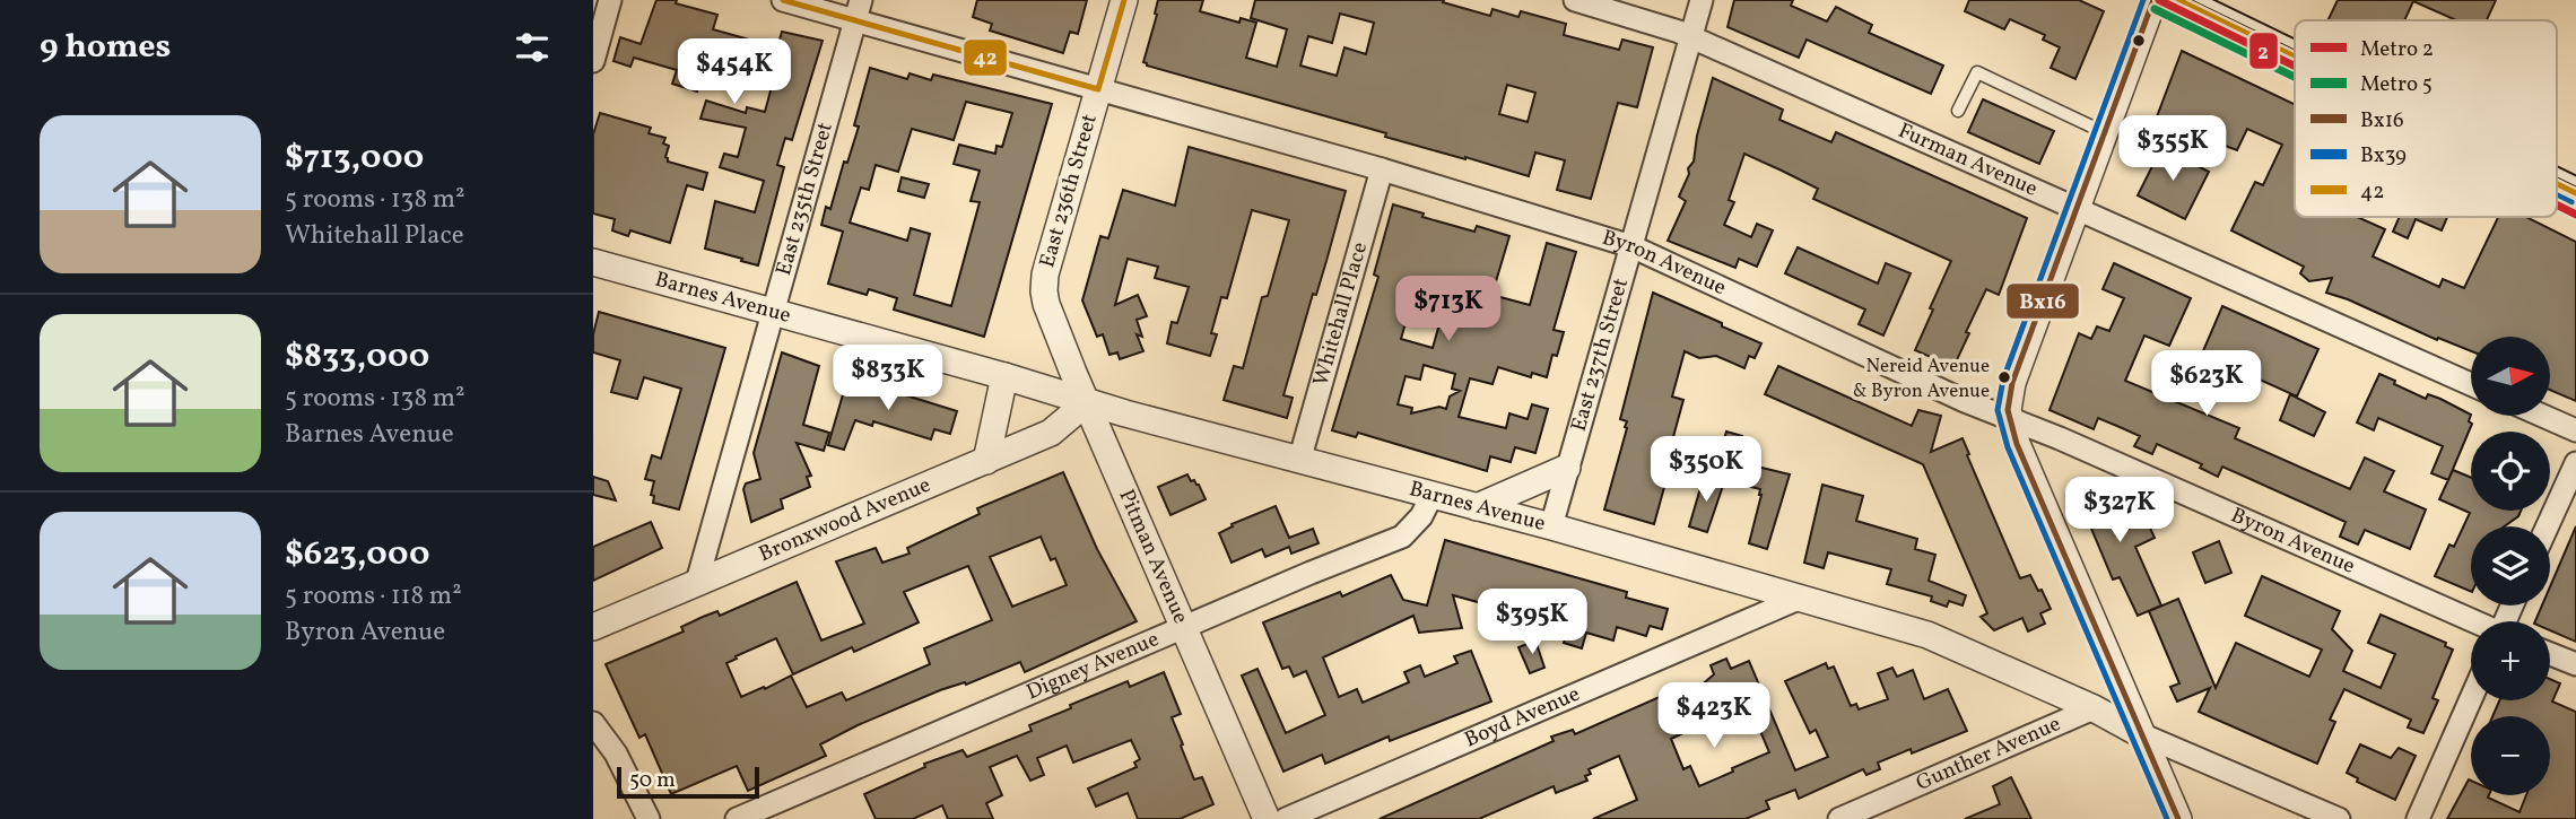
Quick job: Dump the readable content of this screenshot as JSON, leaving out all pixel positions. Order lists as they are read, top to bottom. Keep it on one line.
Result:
{"streets":{"street":["Furman Avenue","East 236th Street","East 235th Street","Byron Avenue","Barnes Avenue","Whitehall Place","East 237th Street","Bronxwood Avenue","Pitman Avenue","Digney Avenue","Boyd Avenue","Gunther Avenue"]},"crossings":[["Furman Avenue","East 237th Street"],["East 236th Street","Byron Avenue"],["East 236th Street","Pitman Avenue"],["East 235th Street","Byron Avenue"],["East 235th Street","Barnes Avenue"],["East 235th Street","Bronxwood Avenue"],["Byron Avenue","Whitehall Place"],["Byron Avenue","East 237th Street"],["Barnes Avenue","Whitehall Place"],["Barnes Avenue","East 237th Street"],["Barnes Avenue","Bronxwood Avenue"],["Barnes Avenue","Pitman Avenue"],["Barnes Avenue","Digney Avenue"],["Barnes Avenue","Boyd Avenue"],["Barnes Avenue","Gunther Avenue"],["Bronxwood Avenue","Pitman Avenue"],["Pitman Avenue","Digney Avenue"]],"places":["Nereid Avenue & Byron Avenue"],"lines":["metro line 2","transit line Bx16","transit line Bx39","transit line 42","metro line 5"],"legend":["Metro 2","Metro 5","Bx16","Bx39","42"],"scale_bar":"50 m","north":"right","page":{"heading":"9 homes","price":["$454K","$355K","$713K","$833K","$623K","$350K","$327K","$395K","$423K"],"list":[{"name":"$713,000","note":"5 rooms · 138 m² · Whitehall Place"},{"name":"$833,000","note":"5 rooms · 138 m² · Barnes Avenue"},{"name":"$623,000","note":"5 rooms · 118 m² · Byron Avenue"}],"map_buttons":["+","−"],"scale":"50 m"}}
